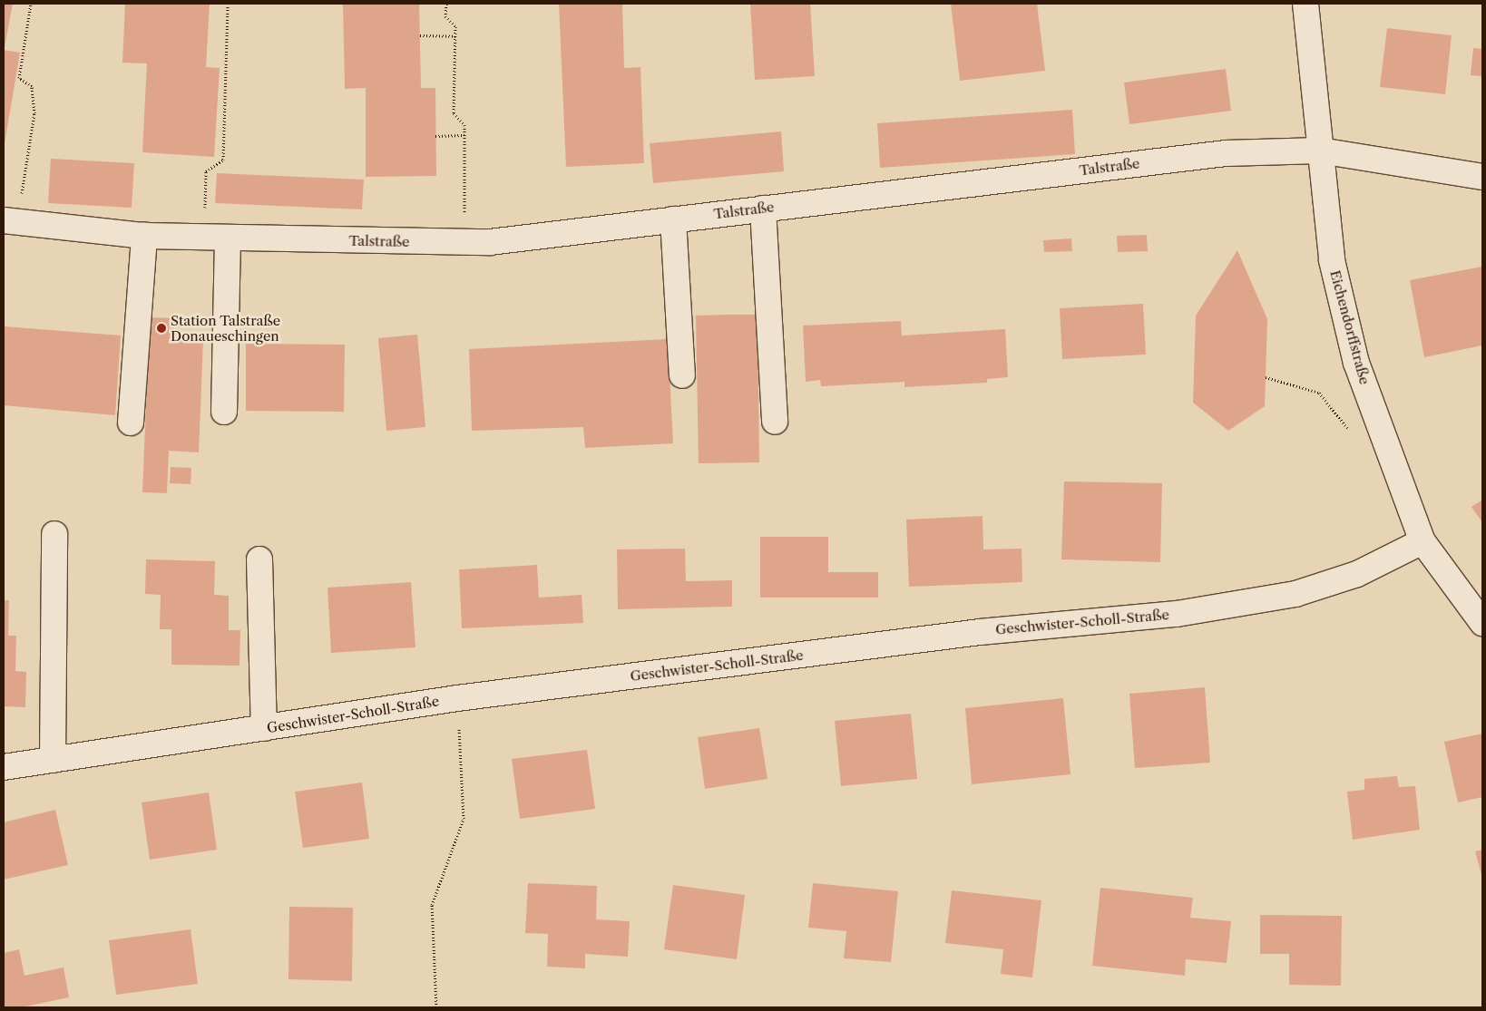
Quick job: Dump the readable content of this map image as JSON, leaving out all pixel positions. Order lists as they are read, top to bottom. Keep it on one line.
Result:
{"streets":{"street":["Talstraße","Eichendorffstraße","Geschwister-Scholl-Straße"]},"crossings":[["Talstraße","Eichendorffstraße"],["Eichendorffstraße","Geschwister-Scholl-Straße"]],"places":["Station Talstraße Donaueschingen"]}
